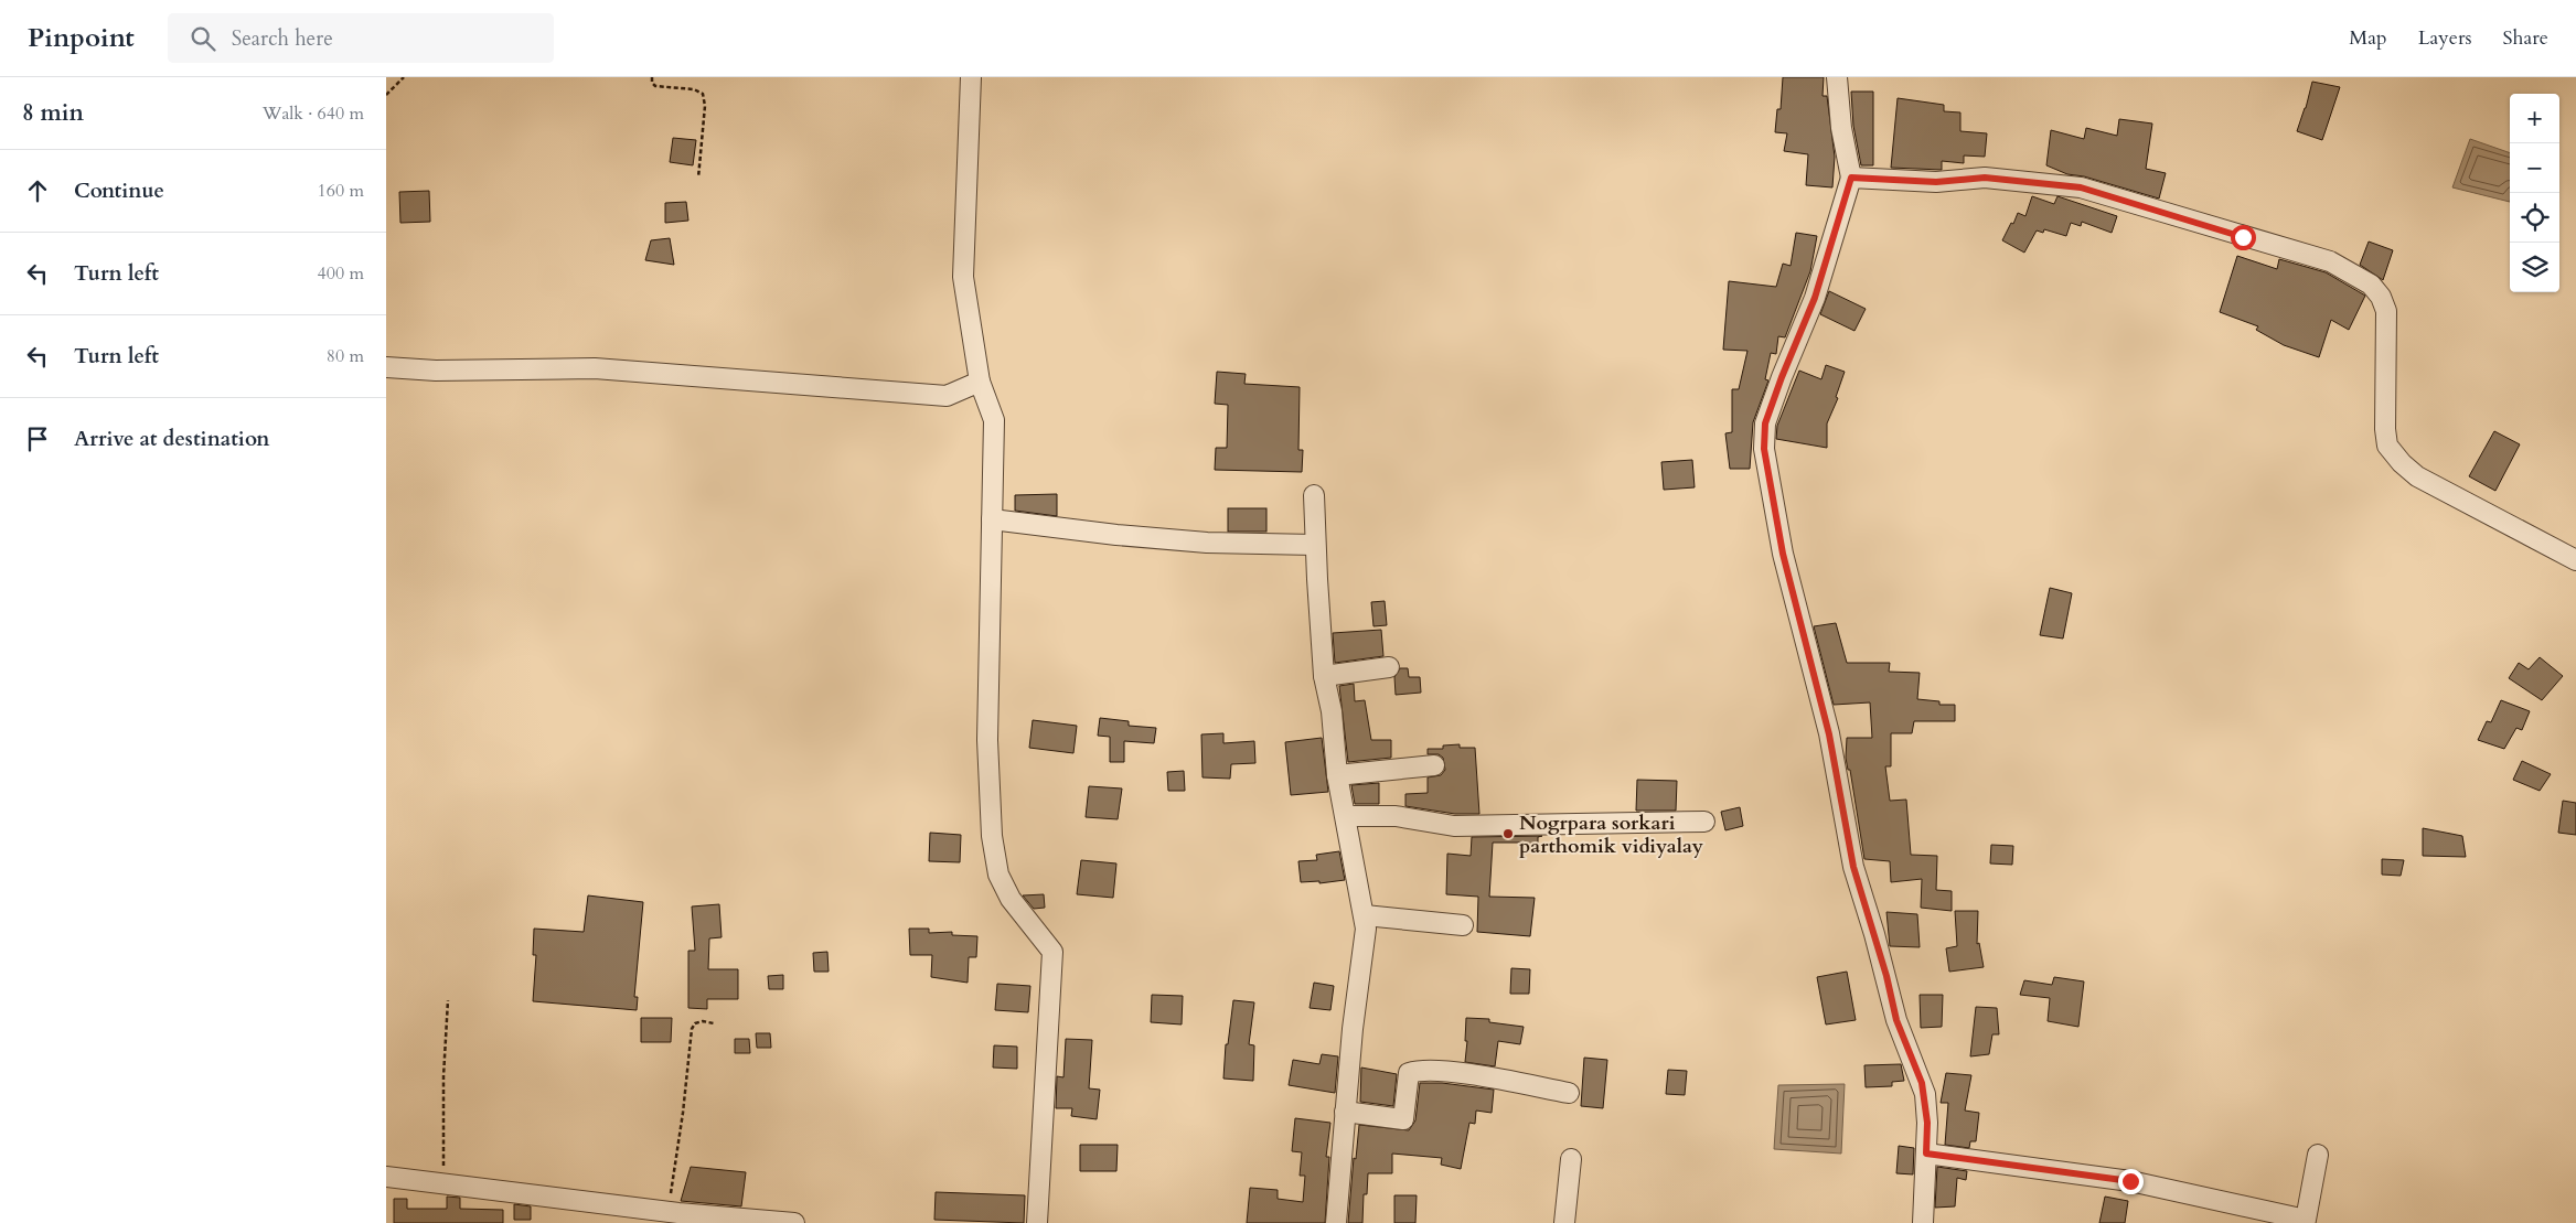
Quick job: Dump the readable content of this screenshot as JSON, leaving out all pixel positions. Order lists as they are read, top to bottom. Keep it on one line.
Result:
{"places":["Nogrpara sorkari parthomik vidiyalay"],"page":{"header":"Pinpoint","search":"Search here","nav":["Map","Layers","Share"],"heading":["8 min","Walk · 640 m"],"map_buttons":["+","−"],"list":[["Continue","160 m"],["Turn left","400 m"],["Turn left","80 m"],"Arrive at destination"]}}
